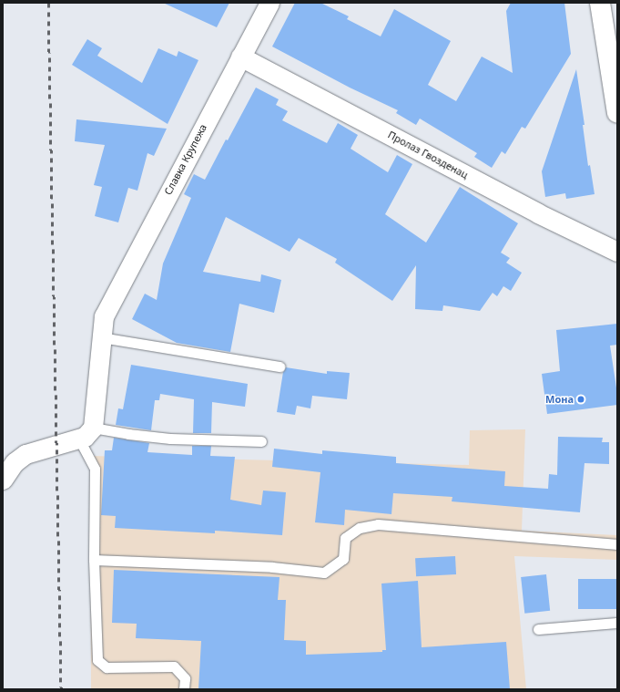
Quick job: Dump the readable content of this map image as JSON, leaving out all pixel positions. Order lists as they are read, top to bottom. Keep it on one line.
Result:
{"streets":{"street":["Пролаз Гвозденац","Славка Крупежа"]},"crossings":[["Пролаз Гвозденац","Славка Крупежа"]],"places":["Мона"]}
